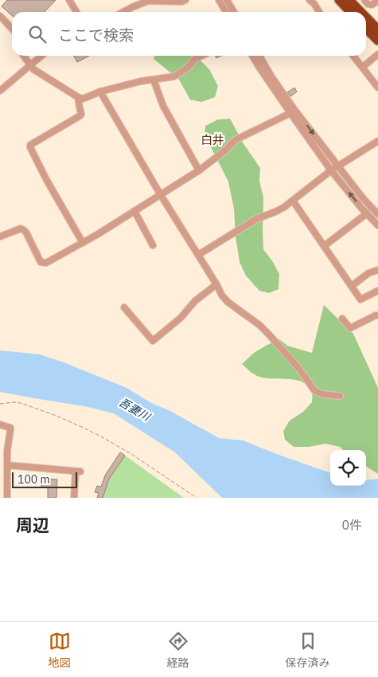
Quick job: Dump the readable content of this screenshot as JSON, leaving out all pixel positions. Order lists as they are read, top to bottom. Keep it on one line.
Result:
{"districts":["白井"],"water":["吾妻川"],"scale_bar":"100 m","page":{"search":"ここで検索","scale":"100 m","heading":["周辺","0件"],"nav":["地図","経路","保存済み"]}}
